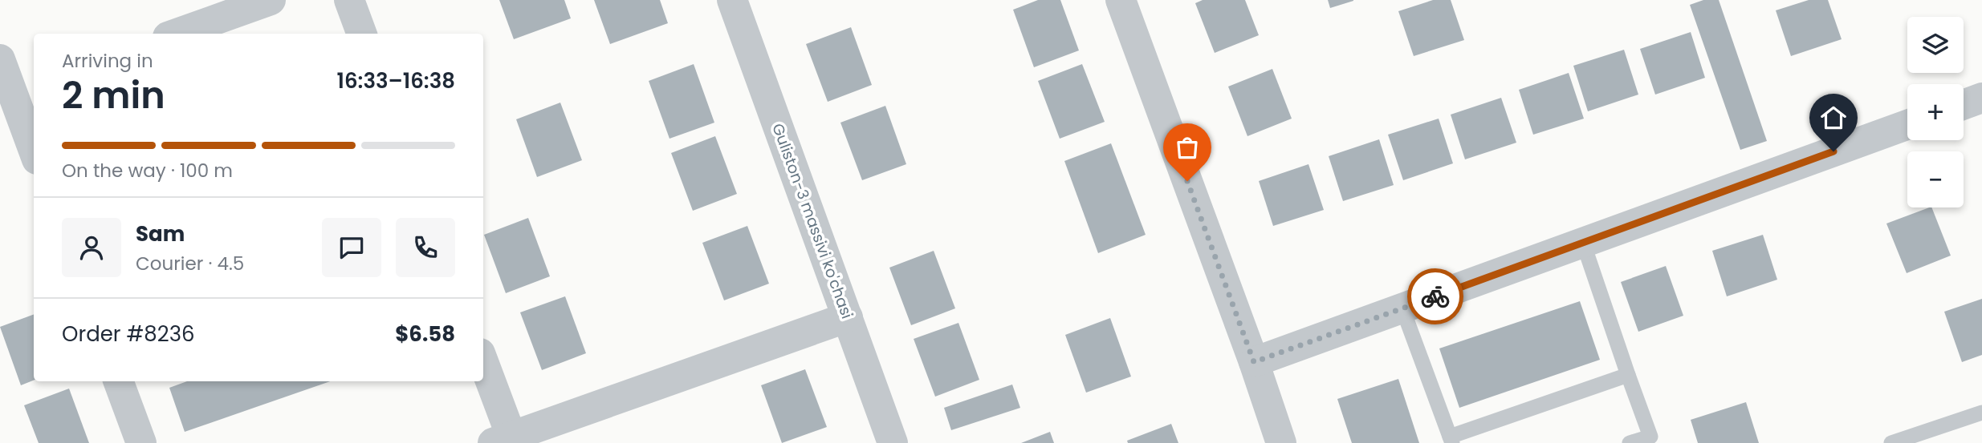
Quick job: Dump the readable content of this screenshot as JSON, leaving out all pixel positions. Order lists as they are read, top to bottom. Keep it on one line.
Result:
{"streets":{"street":["Guliston-3 massivi ko'chasi"]},"page":{"map_buttons":["+","−"],"heading":["2 min","Arriving in","16:33–16:38"],"panel":["Sam","Courier · 4.5","Order #8236","$6.58"],"bar":"On the way · 100 m"}}
